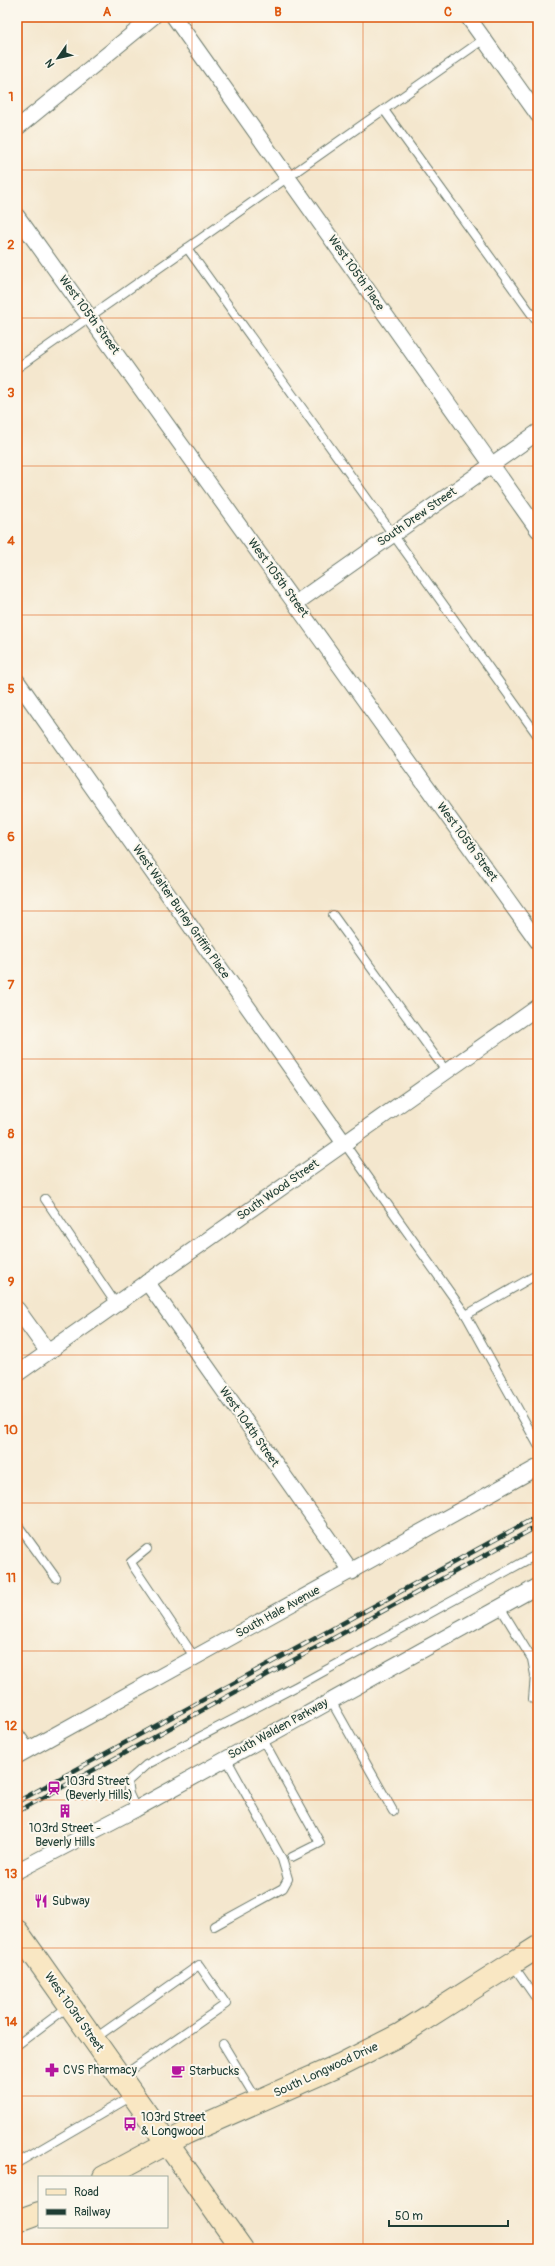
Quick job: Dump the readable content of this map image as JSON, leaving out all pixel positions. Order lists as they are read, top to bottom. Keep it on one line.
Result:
{"streets":{"street":["West 105th Place","West 105th Street","South Drew Street","West Walter Burley Griffin Place","South Wood Street","West 104th Street","South Hale Avenue","South Walden Parkway","West 103rd Street","South Longwood Drive"]},"crossings":[["West 105th Place","South Drew Street"],["West 105th Street","South Drew Street"],["West Walter Burley Griffin Place","South Wood Street"],["South Wood Street","West 104th Street"],["West 104th Street","South Hale Avenue"],["West 103rd Street","South Longwood Drive"]],"places":{"station":["103rd Street (Beverly Hills)"],"building":["103rd Street - Beverly Hills"],"restaurant":["Subway"],"pharmacy":["CVS Pharmacy"],"cafe":["Starbucks"],"bus stop":["103rd Street & Longwood"]},"legend":["Road","Railway"],"scale_bar":"50 m","north":"bottom left","grid":{"columns":["A","B","C"],"rows":["1","2","3","4","5","6","7","8","9","10","11","12","13","14","15"]}}
